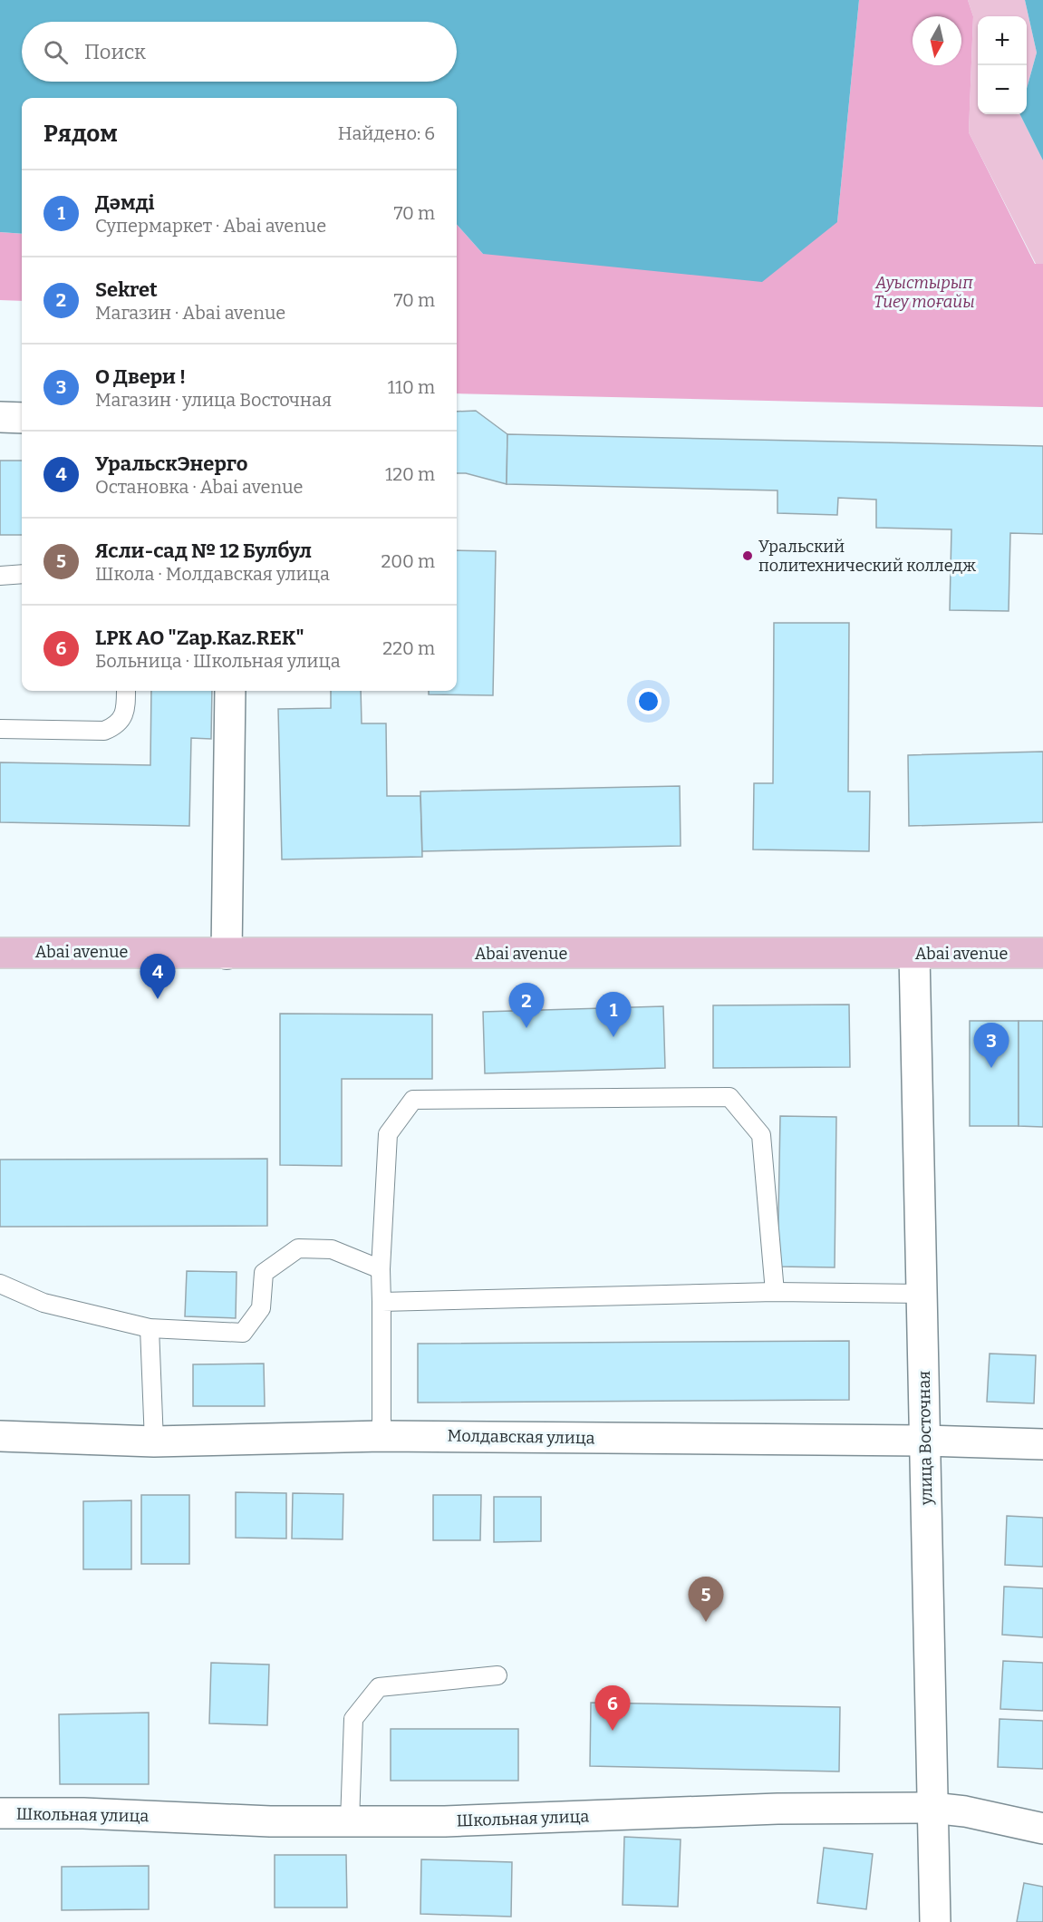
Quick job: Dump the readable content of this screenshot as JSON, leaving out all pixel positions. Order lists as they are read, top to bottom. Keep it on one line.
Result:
{"streets":{"main road":["Abai avenue"],"street":["Молдавская улица","улица Восточная","Школьная улица"]},"crossings":[["Abai avenue","улица Восточная"],["Молдавская улица","улица Восточная"],["улица Восточная","Школьная улица"]],"parks":["Ауыстырып Тиеу тоғайы"],"places":["Уральский политехнический колледж"],"north":"bottom","page":{"map_buttons":["+","−"],"search":"Поиск","heading":["Рядом","Найдено: 6"],"list":[{"mark":"1","name":"Дəмді","note":"Супермаркет · Abai avenue","value":"70 m"},{"mark":"2","name":"Sekret","note":"Магазин · Abai avenue","value":"70 m"},{"mark":"3","name":"О Двери !","note":"Магазин · улица Восточная","value":"110 m"},{"mark":"4","name":"УральскЭнерго","note":"Остановка · Abai avenue","value":"120 m"},{"mark":"5","name":"Ясли-сад № 12 Булбул","note":"Школа · Молдавская улица","value":"200 m"},{"mark":"6","name":"LPK AO \"Zap.Kaz.REK\"","note":"Больница · Школьная улица","value":"220 m"}],"pins":["4","2","1","3","5","6"]}}
